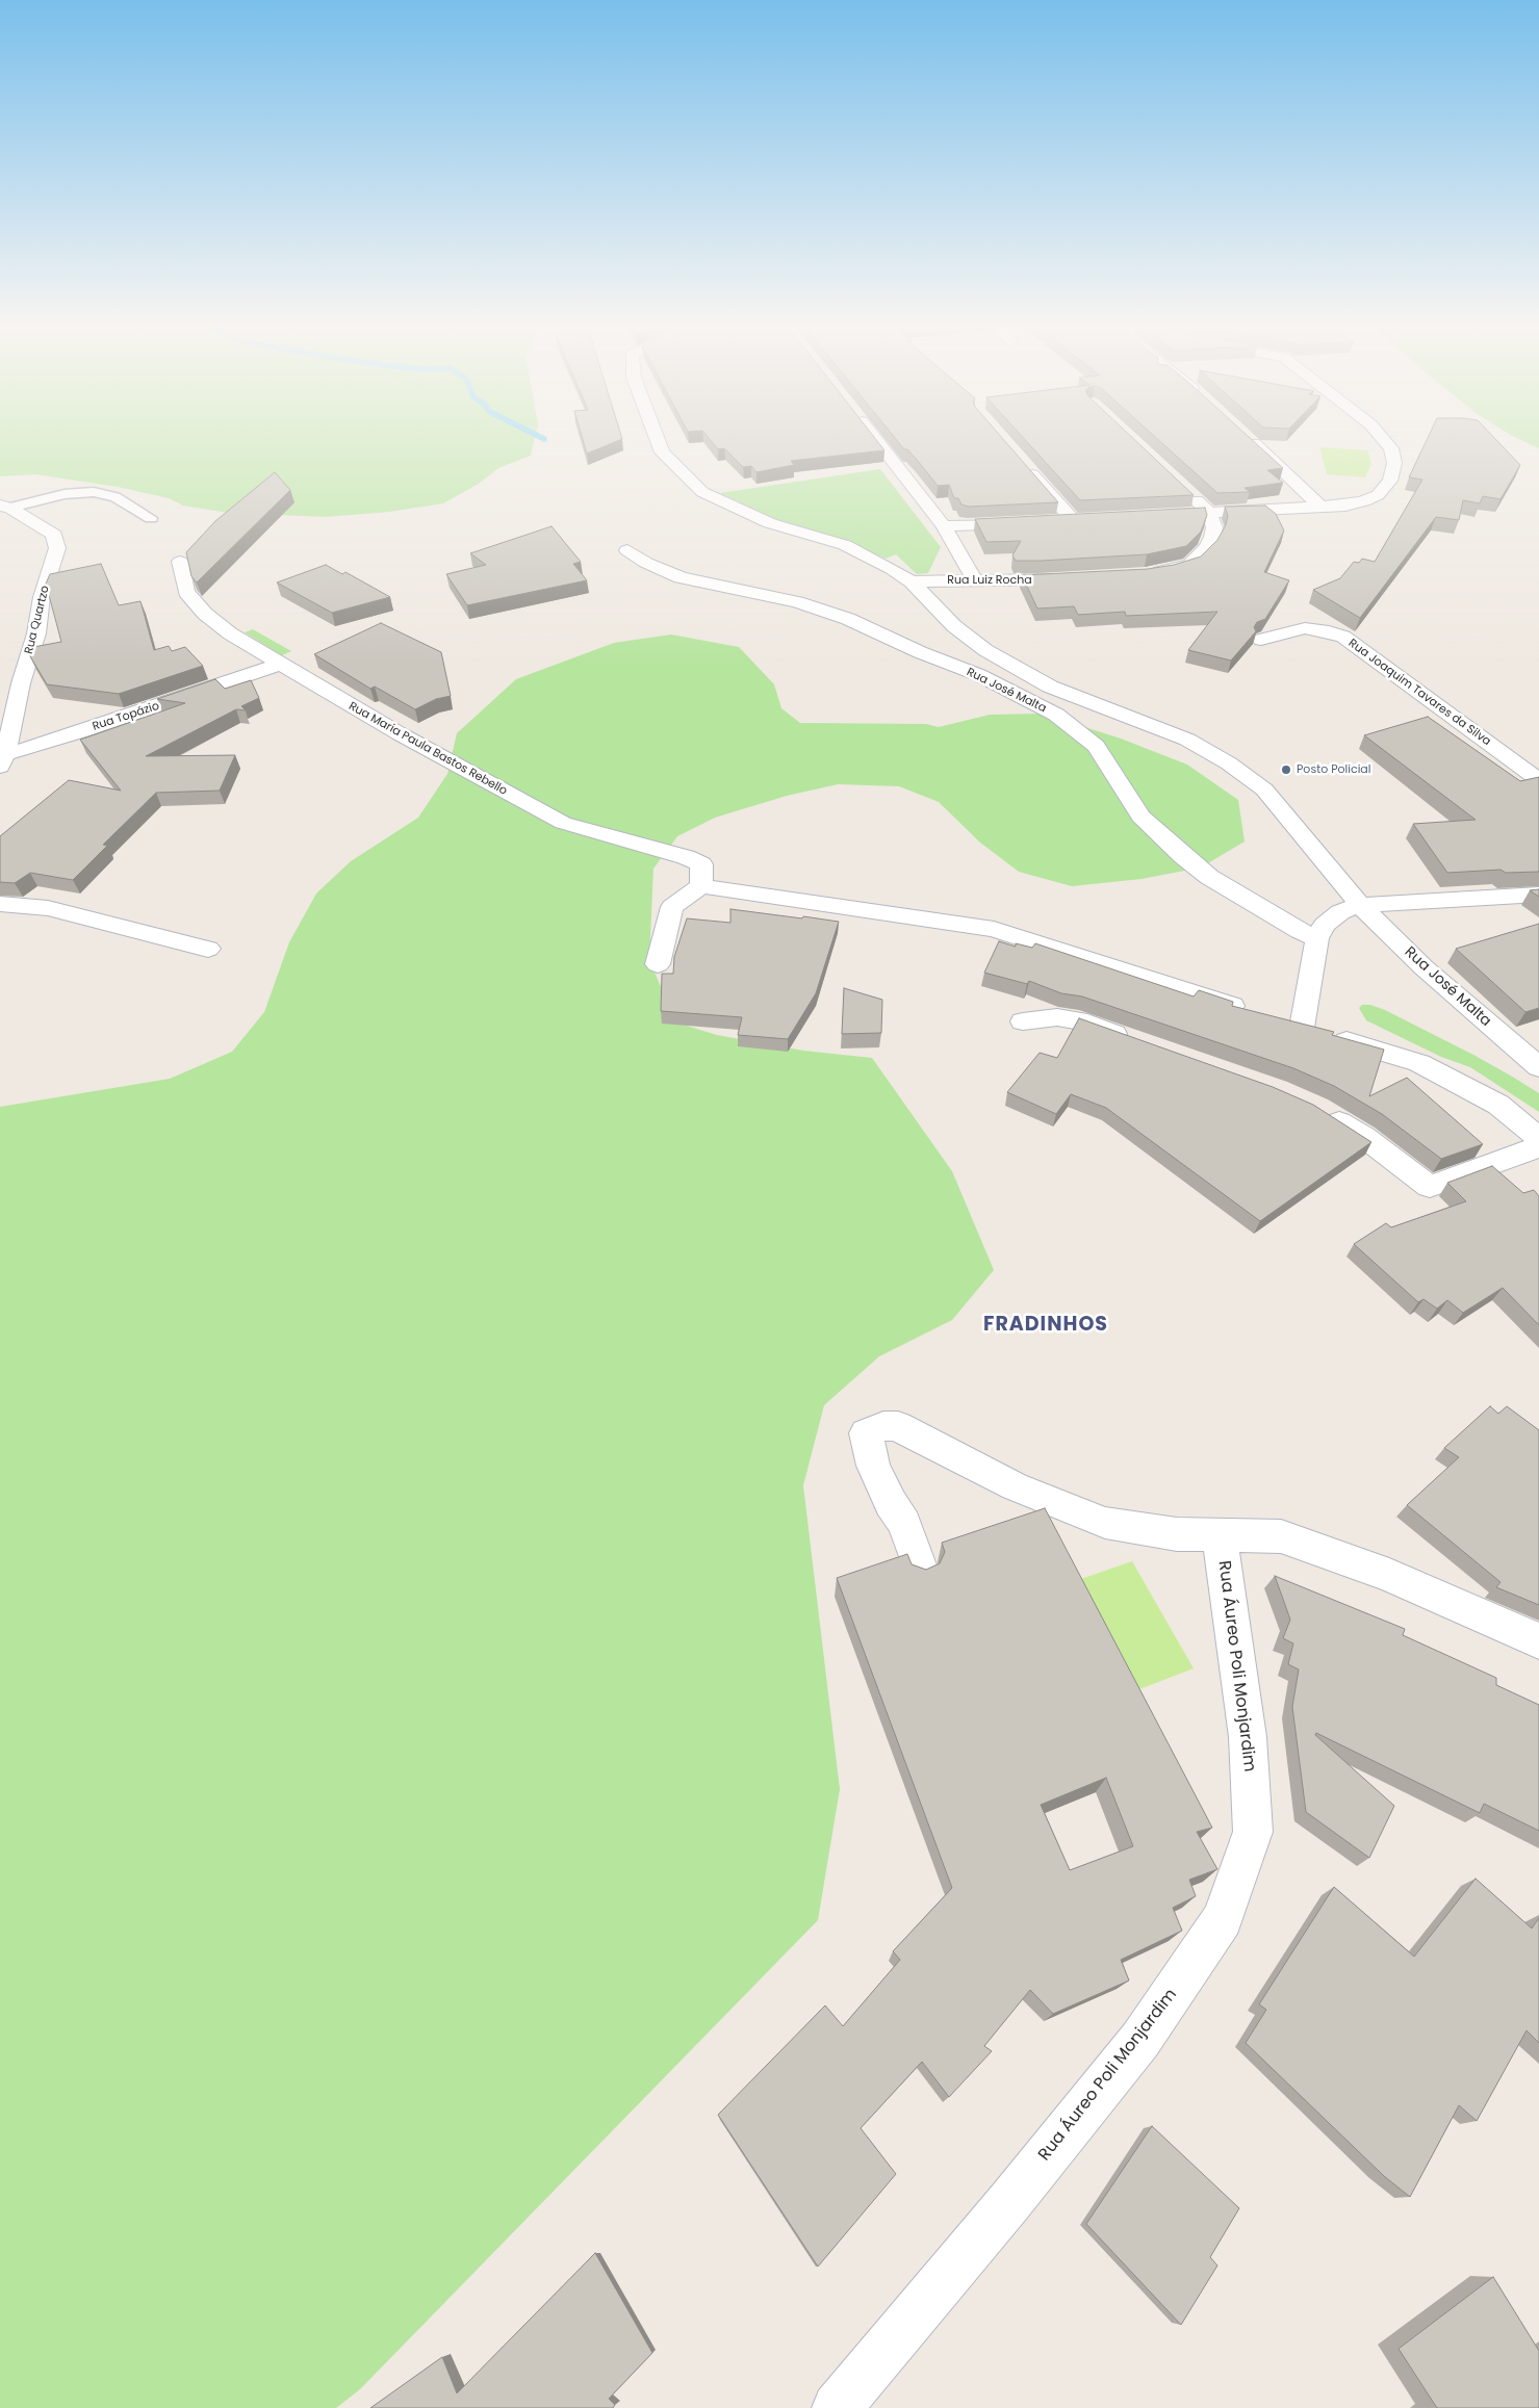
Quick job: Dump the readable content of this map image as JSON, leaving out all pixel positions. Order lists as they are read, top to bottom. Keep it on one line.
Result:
{"streets":{"street":["Rua Luiz Rocha","Rua Quartzo","Rua José Malta","Rua Joaquim Tavares da Silva","Rua Topázio","Rua Maria Paula Bastos Rebello","Rua Áureo Poli Monjardim"]},"crossings":[["Rua Luiz Rocha","Rua José Malta"],["Rua Quartzo","Rua Topázio"],["Rua Topázio","Rua Maria Paula Bastos Rebello"]],"districts":["FRADINHOS"],"places":["Posto Policial"]}
